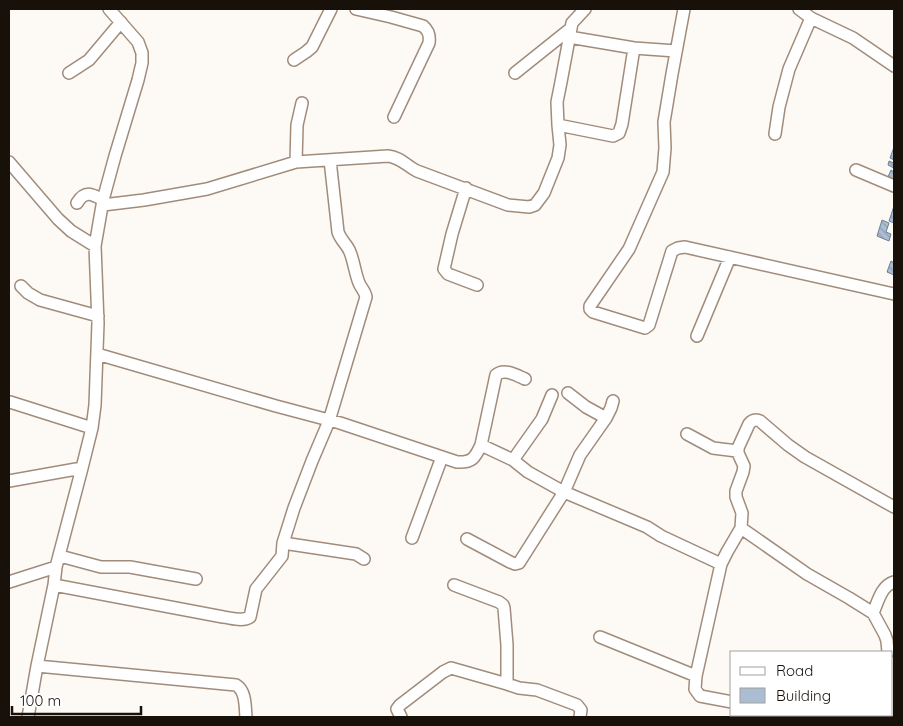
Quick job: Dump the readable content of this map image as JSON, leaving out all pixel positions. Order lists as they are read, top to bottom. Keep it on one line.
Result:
{"legend":["Road","Building"],"scale_bar":"100 m"}
